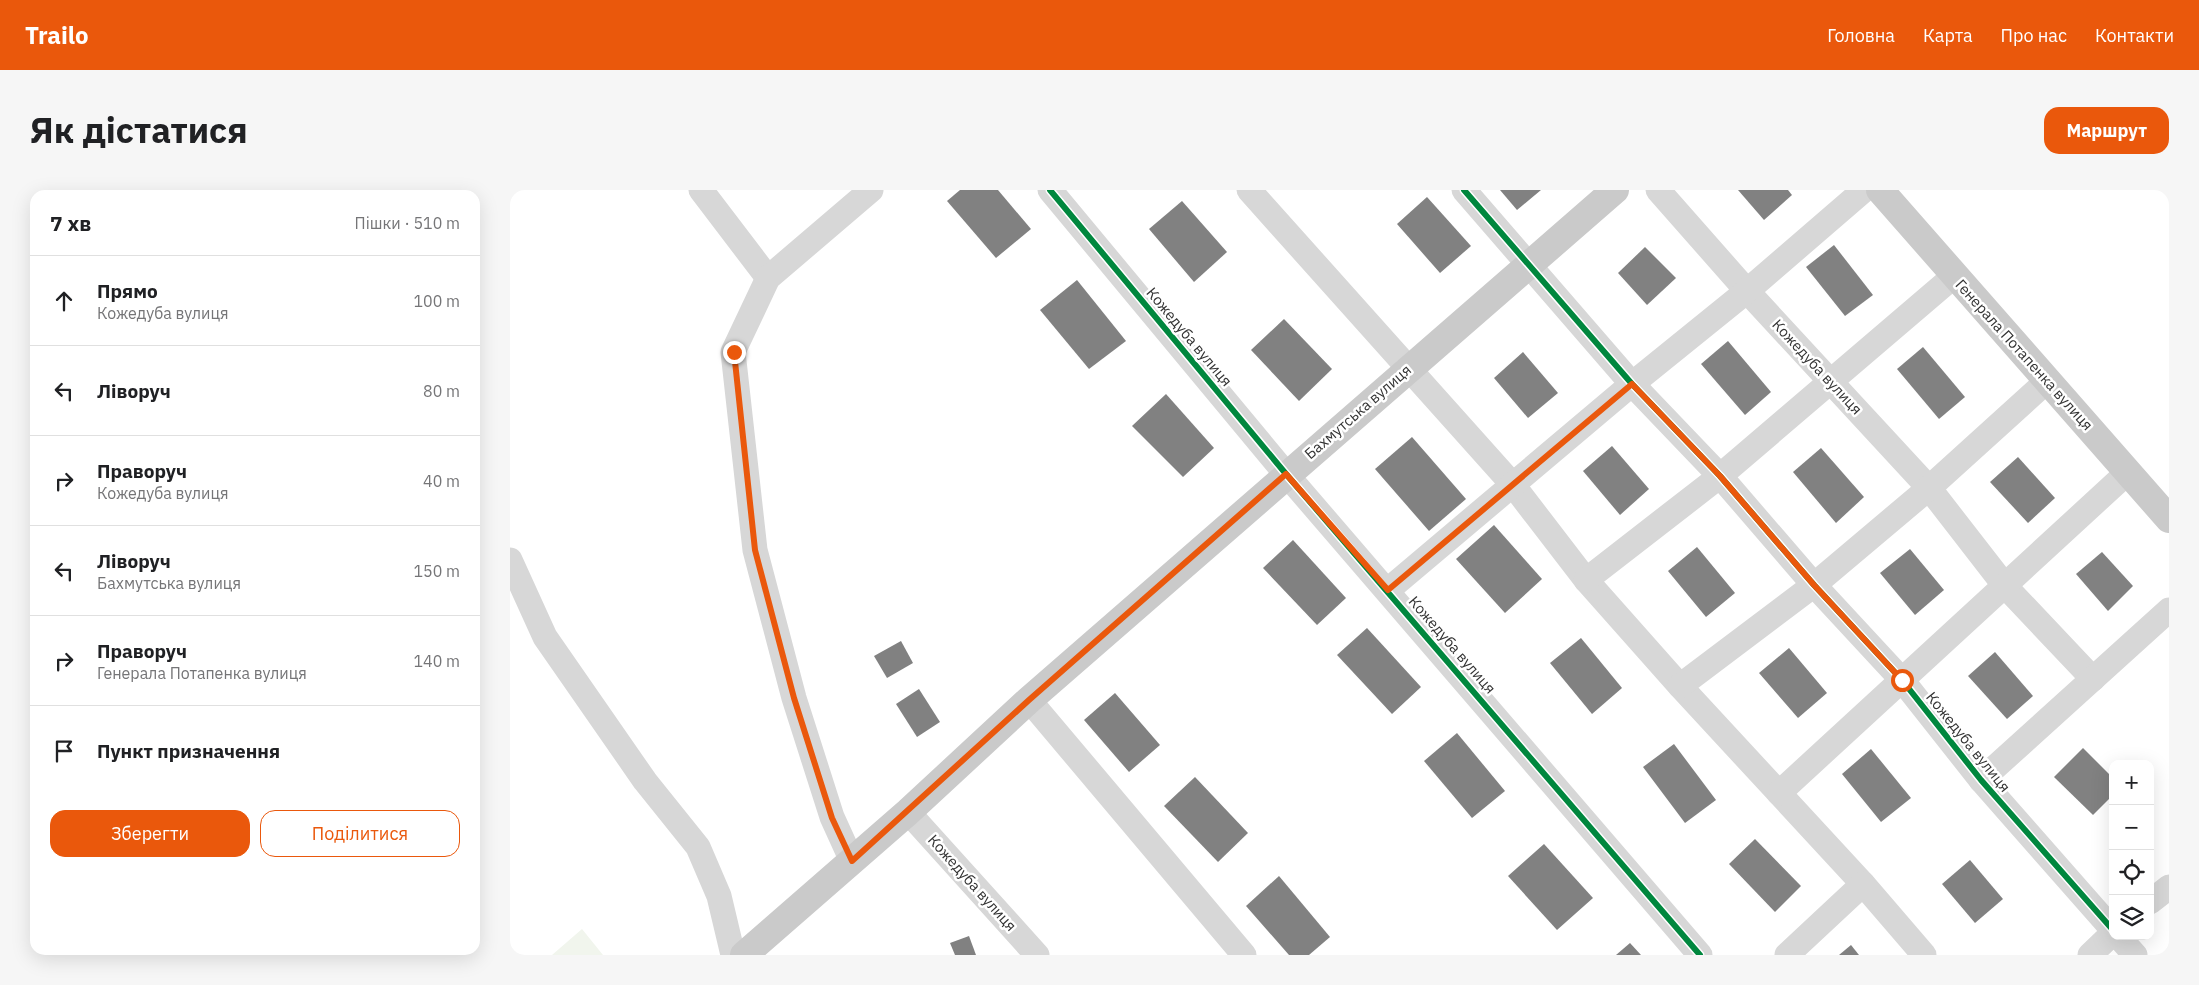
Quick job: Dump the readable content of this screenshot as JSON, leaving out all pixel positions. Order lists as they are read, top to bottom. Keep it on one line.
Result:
{"streets":{"main road":["Генерала Потапенка вулиця","Бахмутська вулиця"],"street":["Кожедуба вулиця"]},"crossings":[["Кожедуба вулиця","Бахмутська вулиця"]],"page":{"header":"Trailo","nav":["Головна","Карта","Про нас","Контакти"],"title":"Як дістатися","buttons":["Маршрут",["Зберегти","Поділитися"]],"heading":["7 хв","Пішки · 510 m"],"list":[["Прямо","Кожедуба вулиця","100 m"],["Ліворуч","80 m"],["Праворуч","Кожедуба вулиця","40 m"],["Ліворуч","Бахмутська вулиця","150 m"],["Праворуч","Генерала Потапенка вулиця","140 m"],"Пункт призначення"],"map_buttons":["+","−"]}}
